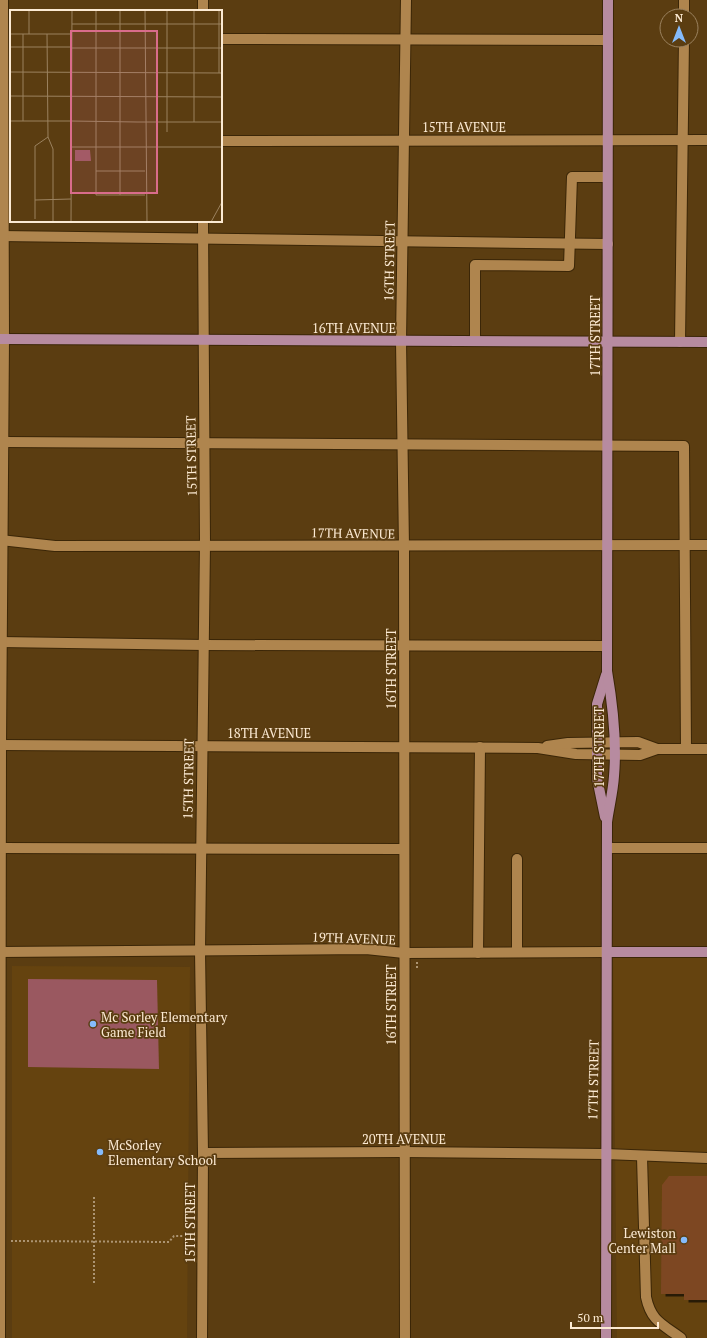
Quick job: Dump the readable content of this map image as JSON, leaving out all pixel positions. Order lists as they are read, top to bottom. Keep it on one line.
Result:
{"streets":{"main road":["16TH AVENUE","17TH STREET","19TH AVENUE"],"street":["15TH AVENUE","16TH STREET","15TH STREET","17TH AVENUE","18TH AVENUE","20TH AVENUE"]},"crossings":[["15TH AVENUE","16TH STREET"],["15TH AVENUE","17TH STREET"],["16TH STREET","16TH AVENUE"],["16TH STREET","17TH AVENUE"],["16TH STREET","18TH AVENUE"],["16TH STREET","19TH AVENUE"],["16TH STREET","20TH AVENUE"],["16TH AVENUE","17TH STREET"],["16TH AVENUE","15TH STREET"],["17TH STREET","17TH AVENUE"],["17TH STREET","18TH AVENUE"],["17TH STREET","19TH AVENUE"],["17TH STREET","20TH AVENUE"],["15TH STREET","17TH AVENUE"],["15TH STREET","18TH AVENUE"],["15TH STREET","19TH AVENUE"],["15TH STREET","20TH AVENUE"]],"places":["Mc Sorley Elementary Game Field","McSorley Elementary School","Lewiston Center Mall"],"scale_bar":"50 m","north":"top"}
